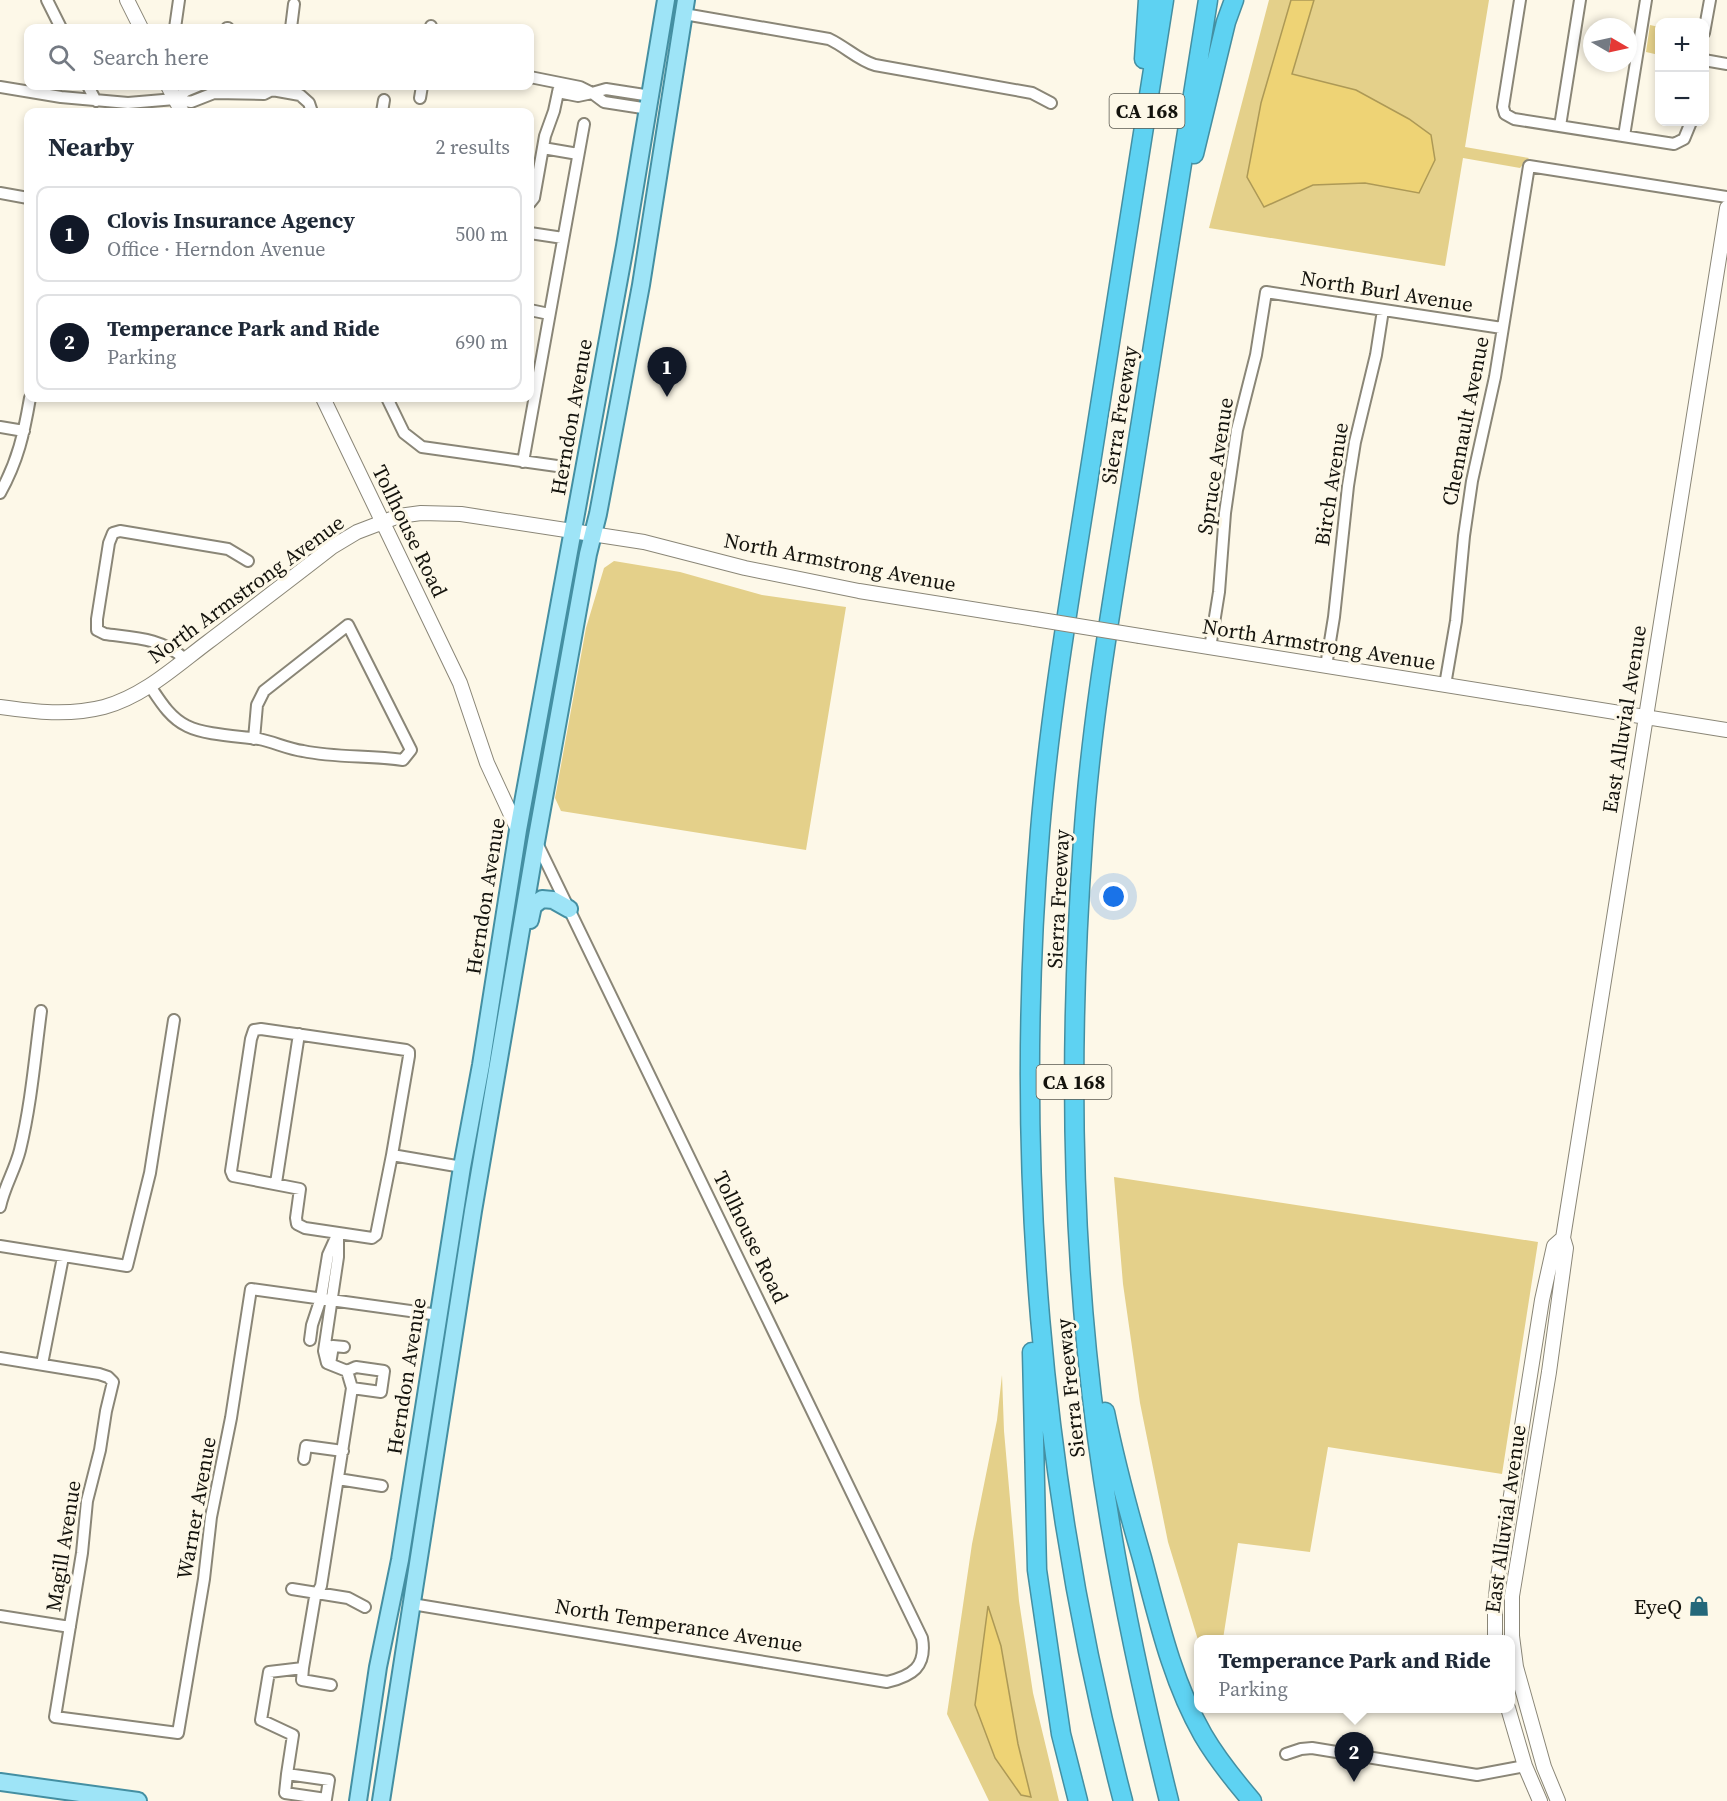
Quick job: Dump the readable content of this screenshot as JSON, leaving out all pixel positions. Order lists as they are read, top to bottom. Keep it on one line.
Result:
{"streets":{"highway":["CA 168","Sierra Freeway"],"main road":["Herndon Avenue"],"street":["North Burl Avenue","Chennault Avenue","Spruce Avenue","Birch Avenue","Tollhouse Road","North Armstrong Avenue","East Alluvial Avenue","Warner Avenue","Magill Avenue","North Temperance Avenue"]},"crossings":[["North Burl Avenue","Chennault Avenue"],["North Burl Avenue","Spruce Avenue"],["North Burl Avenue","Birch Avenue"],["Herndon Avenue","Tollhouse Road"],["Herndon Avenue","North Armstrong Avenue"],["Herndon Avenue","North Temperance Avenue"],["Chennault Avenue","North Armstrong Avenue"],["Spruce Avenue","North Armstrong Avenue"],["Birch Avenue","North Armstrong Avenue"],["Tollhouse Road","North Armstrong Avenue"],["Tollhouse Road","North Temperance Avenue"],["North Armstrong Avenue","East Alluvial Avenue"],["Warner Avenue","Magill Avenue"]],"places":{"shop":["EyeQ"]},"north":"right","page":{"map_buttons":["+","−"],"search":"Search here","heading":["Nearby","2 results"],"list":[{"mark":"1","name":"Clovis Insurance Agency","note":"Office · Herndon Avenue","value":"500 m"},{"mark":"2","name":"Temperance Park and Ride","note":"Parking","value":"690 m"}],"pins":["1","2"],"popup":["Temperance Park and Ride","Parking"]}}
